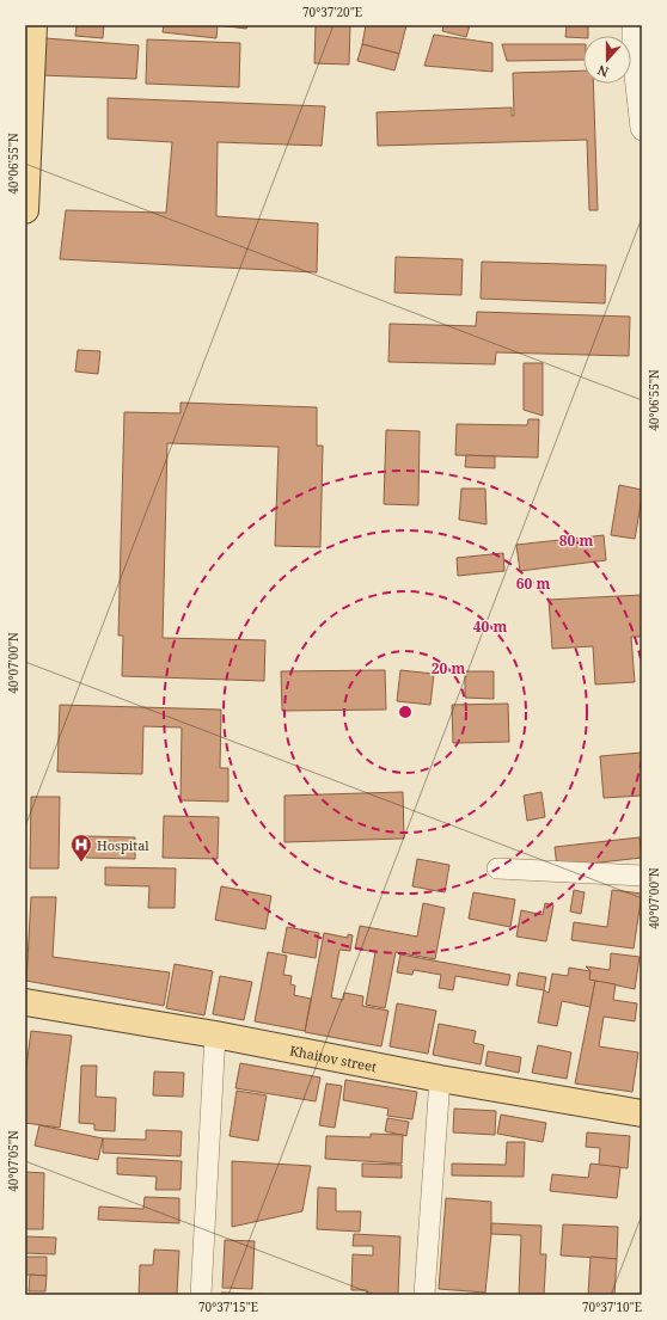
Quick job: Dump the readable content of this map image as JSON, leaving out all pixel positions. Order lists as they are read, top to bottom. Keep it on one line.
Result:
{"streets":{"main road":["Khaitov street"]},"places":{"hospital":["Hospital"]},"north":"bottom","coordinates":["70°37'20\"E","40°06'55\"N","40°07'00\"N","40°07'05\"N","70°37'15\"E","70°37'10\"E"],"rings":["80 m","60 m","40 m","20 m"]}
